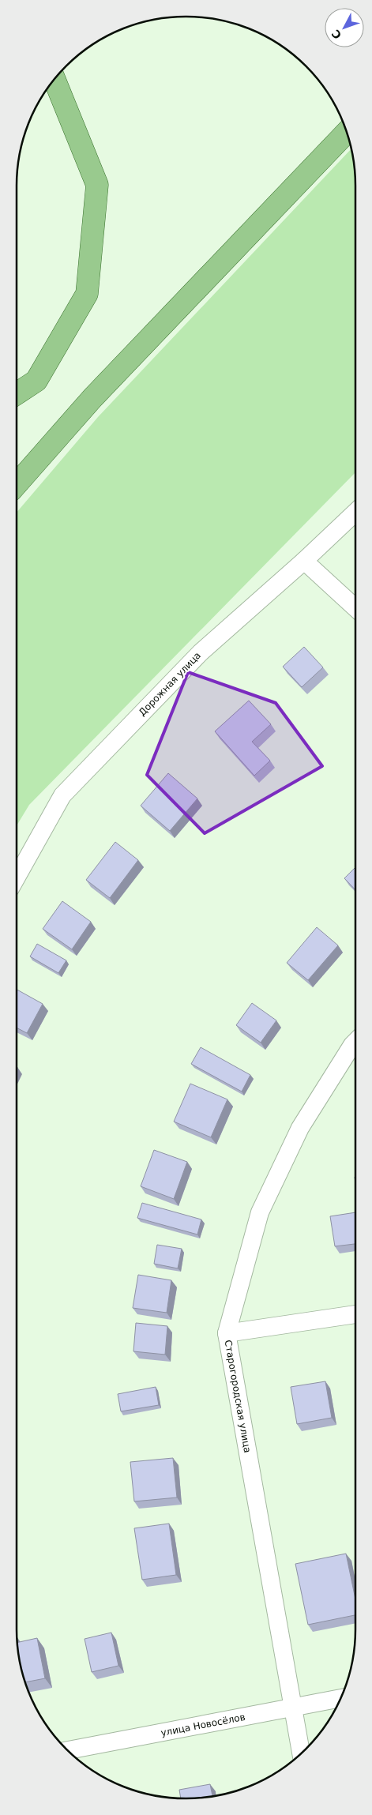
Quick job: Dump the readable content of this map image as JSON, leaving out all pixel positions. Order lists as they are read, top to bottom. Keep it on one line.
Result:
{"streets":{"street":["Дорожная улица","Старогородская улица","улица Новосёлов"]},"crossings":[["Старогородская улица","улица Новосёлов"]],"north":"bottom left"}
